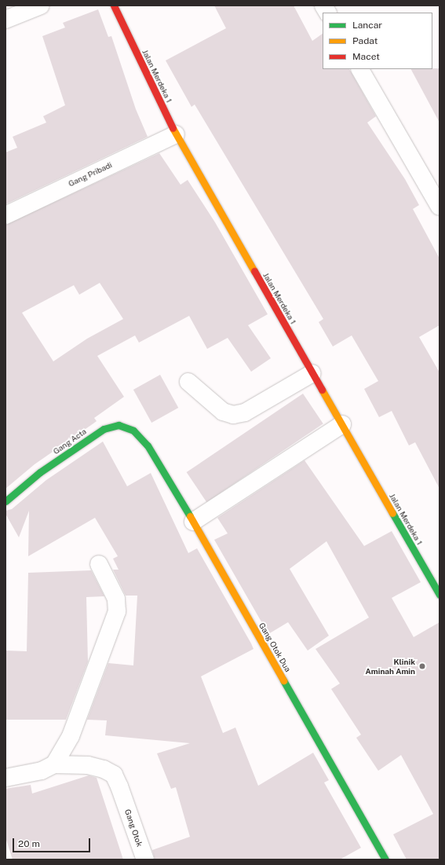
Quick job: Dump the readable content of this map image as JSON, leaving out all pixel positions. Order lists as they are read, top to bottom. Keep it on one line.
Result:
{"streets":{"street":["Jalan Merdeka 1","Gang Pribadi","Gang Acta","Gang Otok Dua","Gang Otok"]},"crossings":[["Jalan Merdeka 1","Gang Pribadi"],["Gang Acta","Gang Otok Dua"]],"places":["Klinik Aminah Amin"],"legend":["Lancar","Padat","Macet"],"scale_bar":"20 m"}
